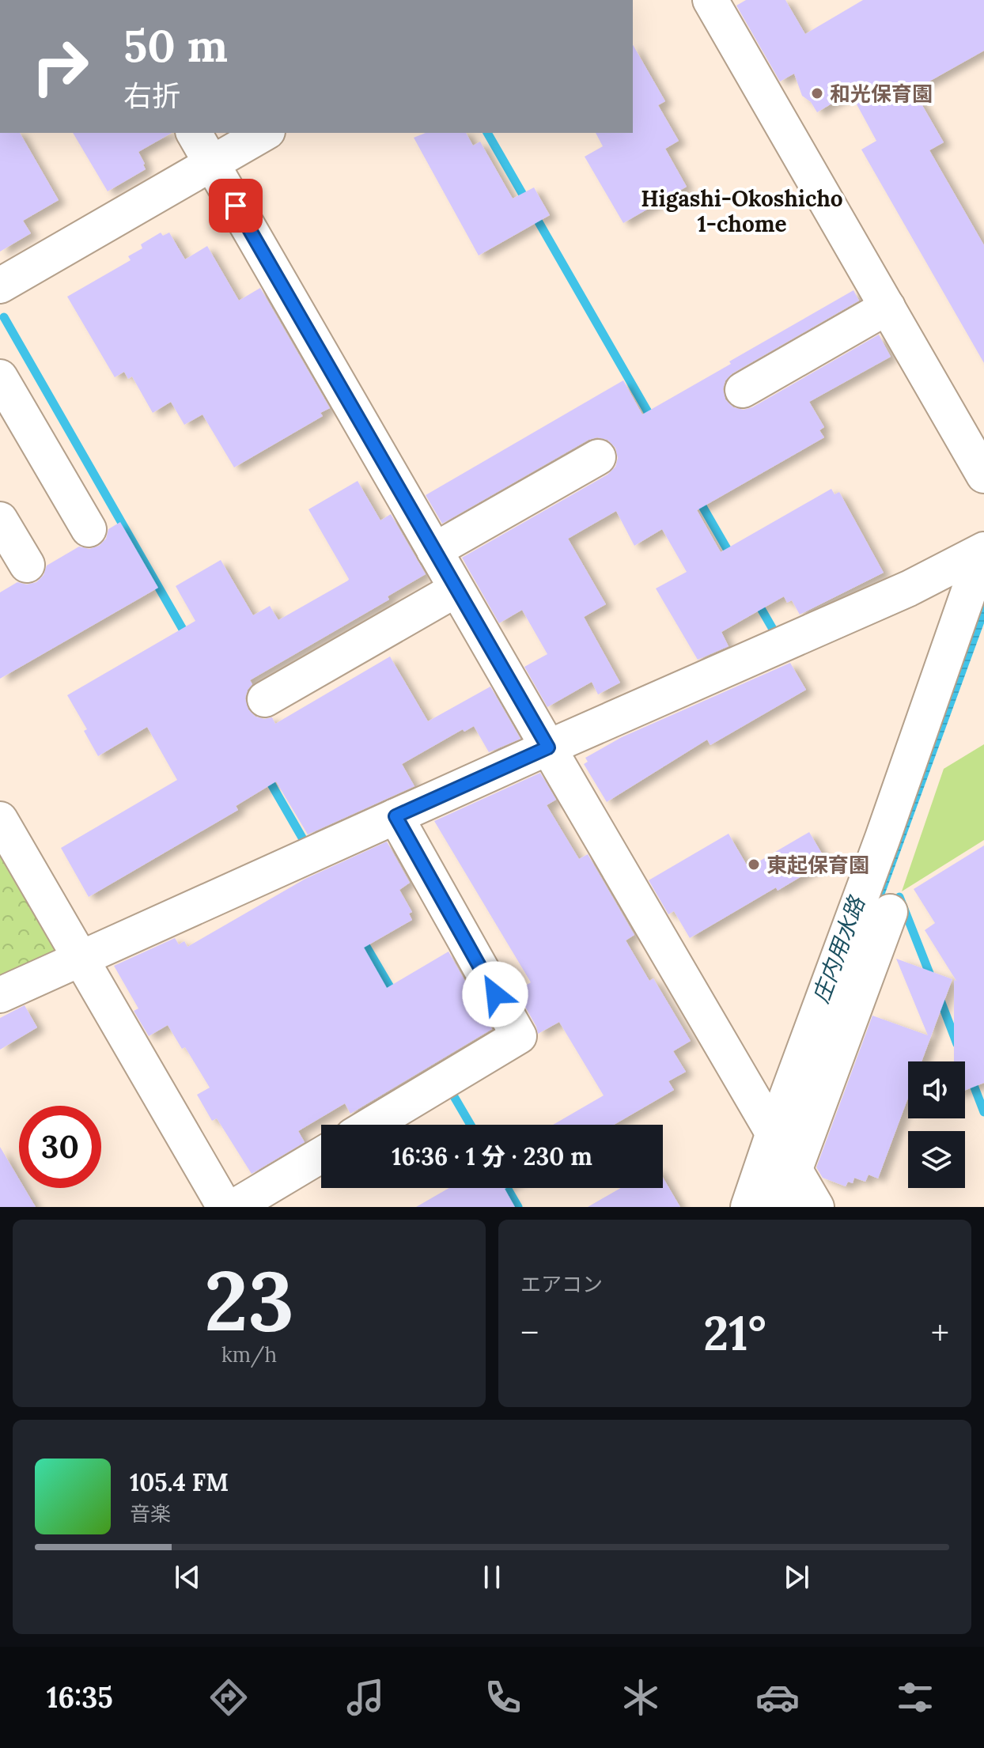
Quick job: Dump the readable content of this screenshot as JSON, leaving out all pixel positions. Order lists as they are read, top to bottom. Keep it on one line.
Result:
{"districts":["Higashi-Okoshicho 1-chome"],"water":["庄内用水路"],"places":["和光保育園","東起保育園"],"page":{"turn":["50 m","右折"],"limit":"30","trip":"16:36 · 1 分 · 230 m","tile":[["23","km/h"],"エアコン"],"heat":["−","21°","+"],"song":["105.4 FM","音楽"],"tabs":"16:35"}}
